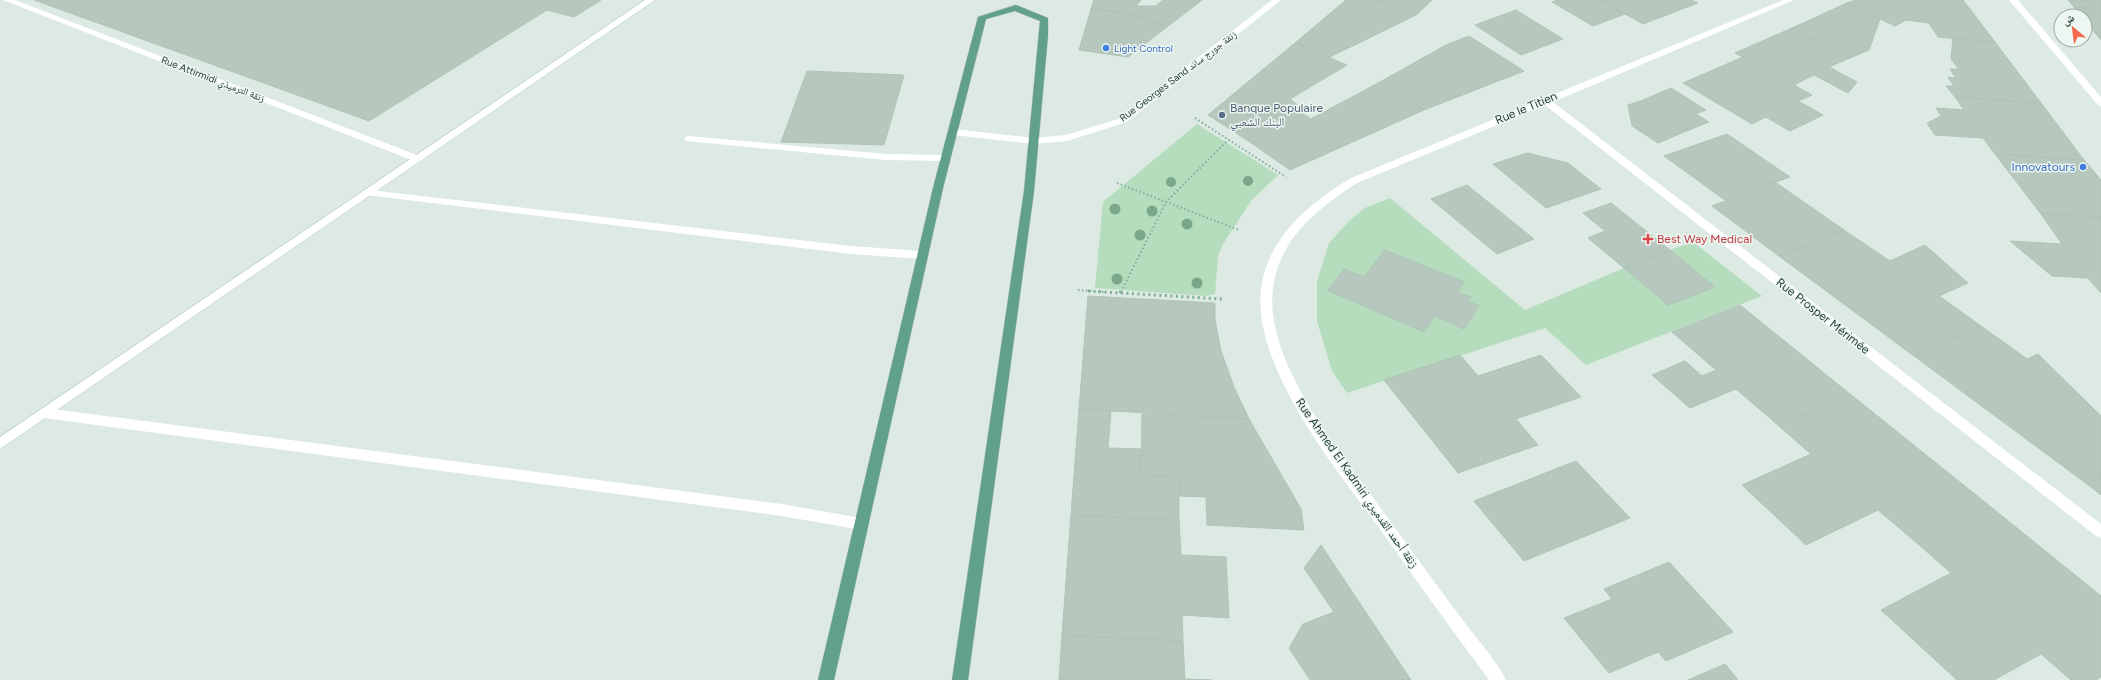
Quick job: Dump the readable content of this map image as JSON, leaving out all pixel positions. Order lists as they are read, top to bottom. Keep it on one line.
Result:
{"streets":{"street":["Rue Georges Sand زنقة جورج ساند","Rue Attirmidi زنقة الترميذي","Rue le Titien","Rue Prosper Mérimée","Rue Ahmed El Kadmiri زنقة أحمد القدميري"]},"crossings":[["Rue le Titien","Rue Prosper Mérimée"],["Rue le Titien","Rue Ahmed El Kadmiri زنقة أحمد القدميري"]],"places":{"other":["Light Control","Banque Populaire البنك الشعبي","Innovatours"],"health":["Best Way Medical"]},"north":"top left"}
